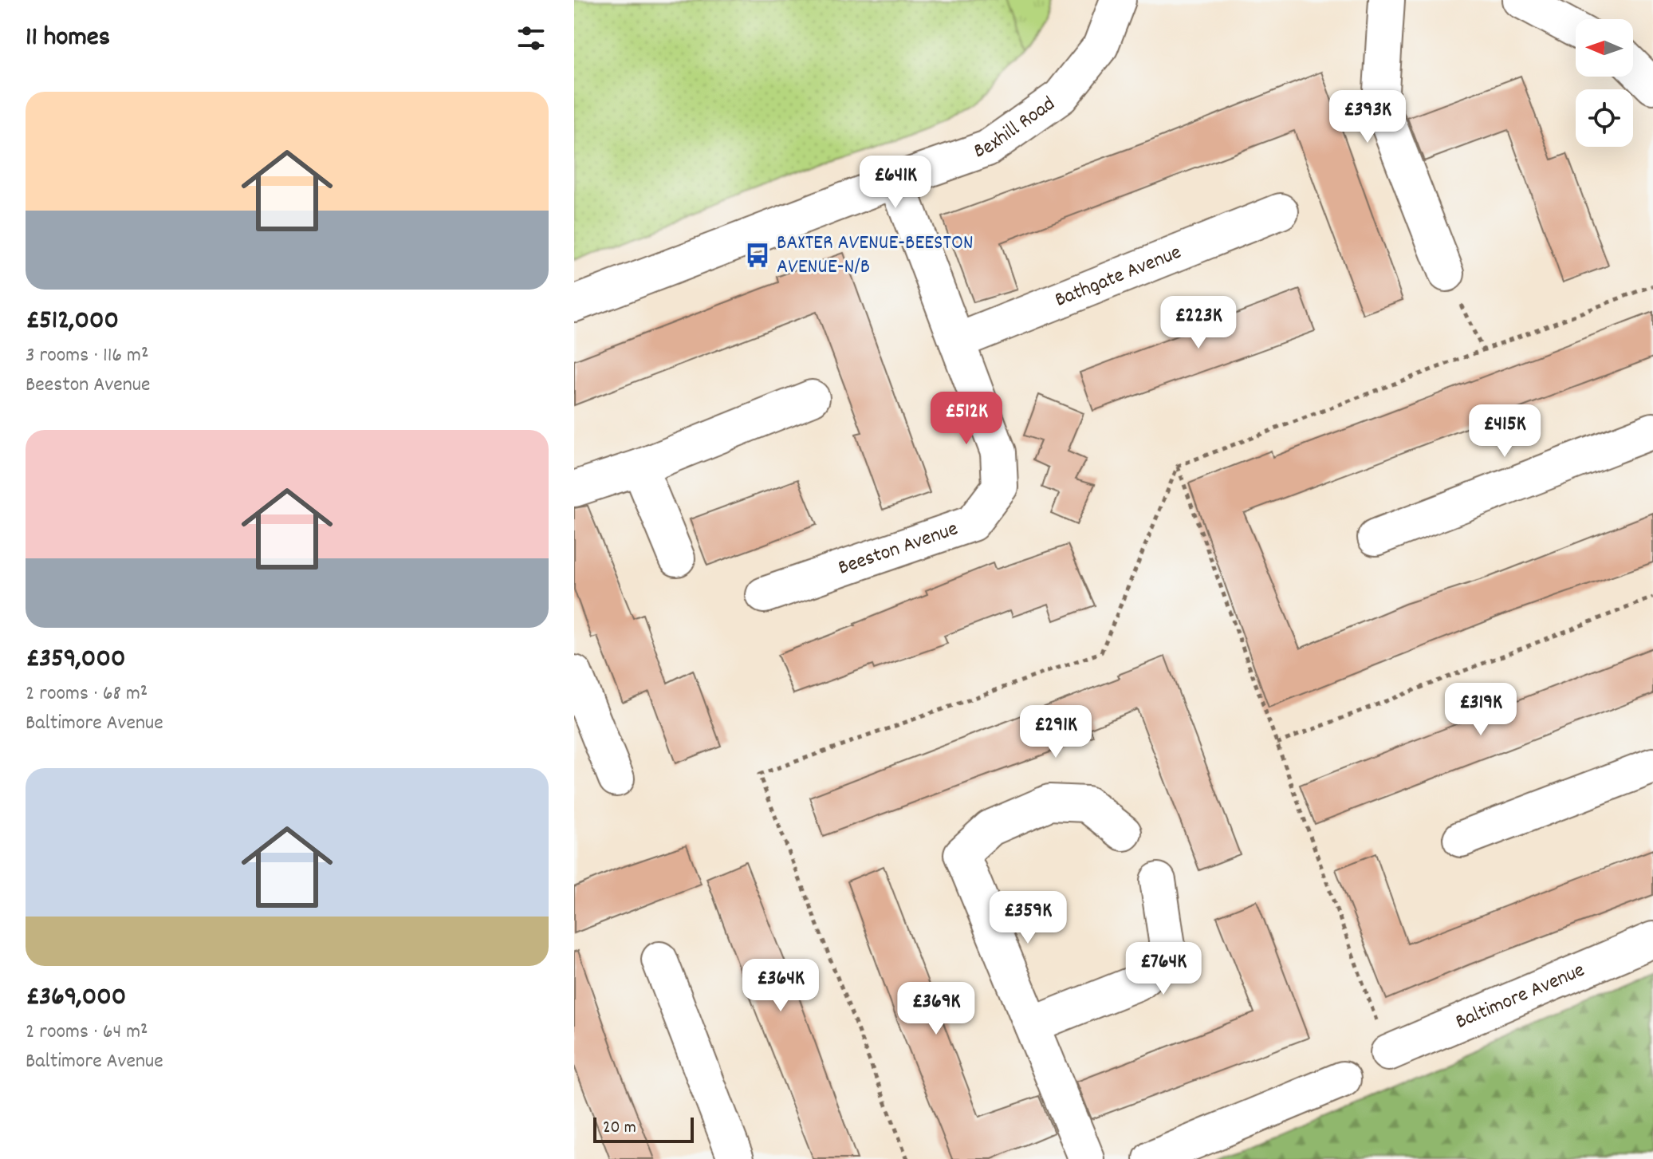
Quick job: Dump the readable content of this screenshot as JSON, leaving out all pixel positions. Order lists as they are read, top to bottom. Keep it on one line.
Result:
{"streets":{"street":["Bexhill Road","Bathgate Avenue","Beeston Avenue","Baltimore Avenue"]},"crossings":[["Bexhill Road","Beeston Avenue"],["Bathgate Avenue","Beeston Avenue"]],"places":{"bus stop":["BAXTER AVENUE-BEESTON AVENUE-N/B"]},"scale_bar":"20 m","north":"left","page":{"heading":"11 homes","list":[{"name":"£512,000","note":"3 rooms · 116 m² · Beeston Avenue"},{"name":"£359,000","note":"2 rooms · 68 m² · Baltimore Avenue"},{"name":"£369,000","note":"2 rooms · 64 m² · Baltimore Avenue"}],"price":["£393K","£641K","£223K","£512K","£415K","£319K","£291K","£359K","£764K","£364K","£369K"],"scale":"20 m"}}
